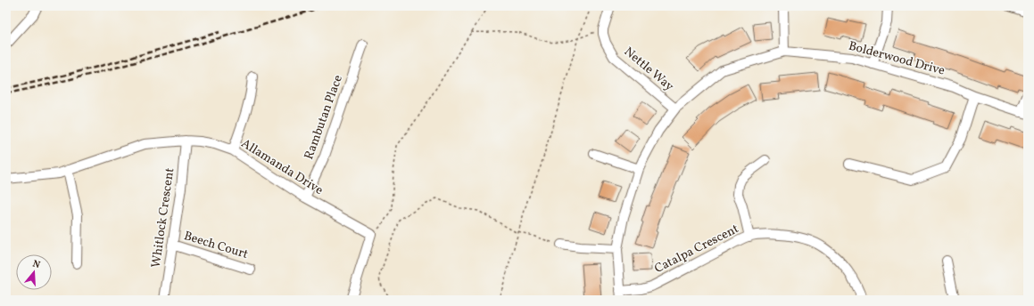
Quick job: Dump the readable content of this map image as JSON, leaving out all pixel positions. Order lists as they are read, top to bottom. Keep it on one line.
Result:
{"streets":{"street":["Bolderwood Drive","Nettle Way","Rambutan Place","Allamanda Drive","Whitlock Crescent","Beech Court","Catalpa Crescent"]},"crossings":[["Bolderwood Drive","Nettle Way"],["Bolderwood Drive","Catalpa Crescent"],["Rambutan Place","Allamanda Drive"],["Allamanda Drive","Whitlock Crescent"],["Whitlock Crescent","Beech Court"]],"north":"top"}
